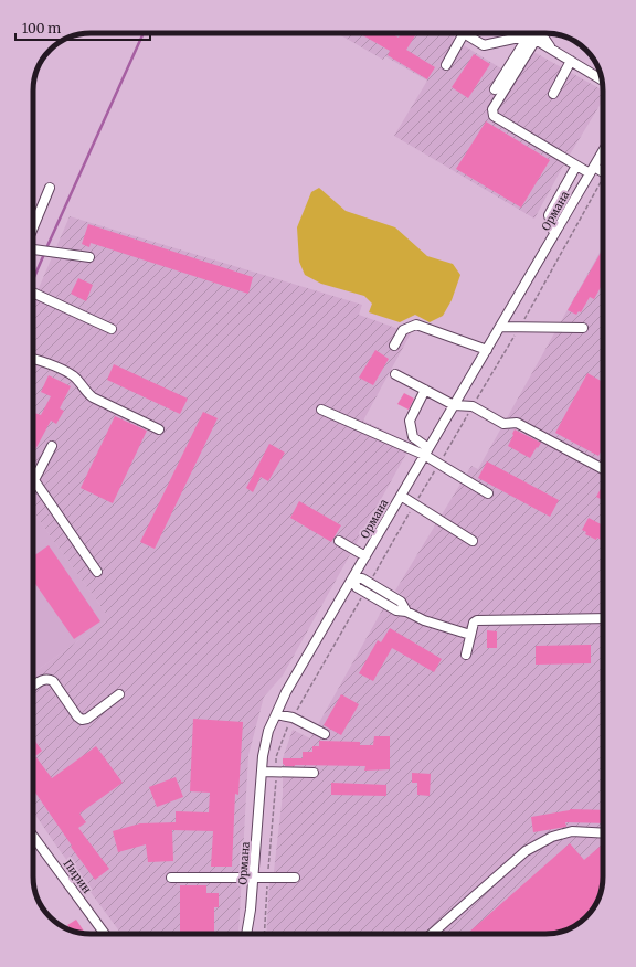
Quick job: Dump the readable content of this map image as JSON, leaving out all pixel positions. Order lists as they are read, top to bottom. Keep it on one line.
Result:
{"streets":{"street":["Ормана","Пирин"]},"scale_bar":"100 m"}
